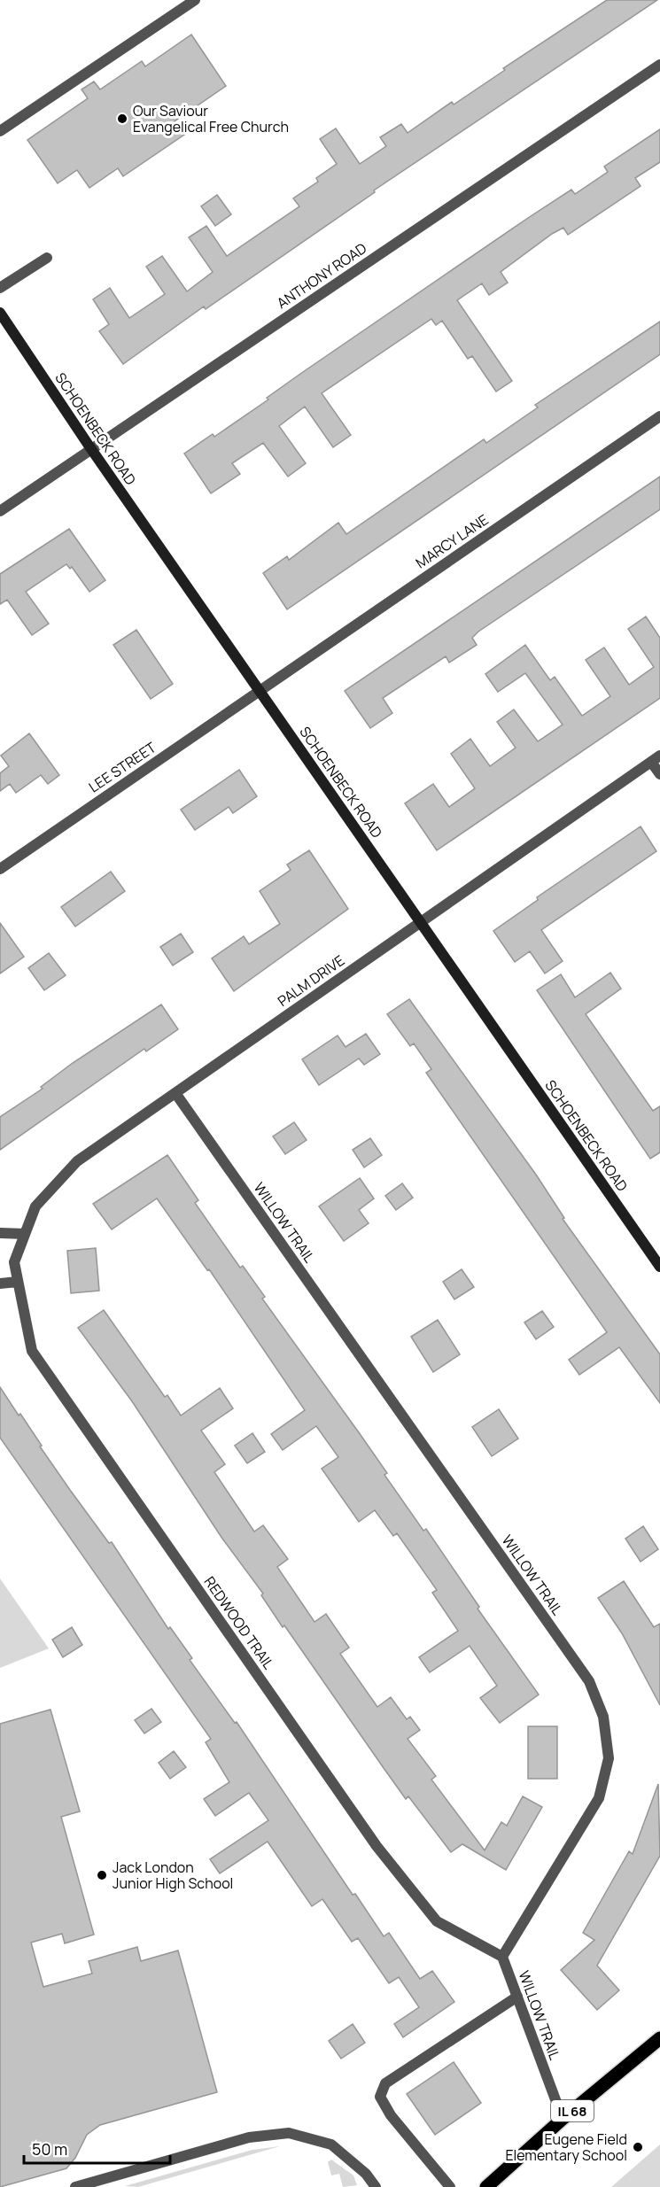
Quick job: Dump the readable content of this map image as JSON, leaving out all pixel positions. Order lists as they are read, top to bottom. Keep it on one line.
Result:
{"streets":{"main road":["SCHOENBECK ROAD","IL 68"],"street":["ANTHONY ROAD","MARCY LANE","LEE STREET","PALM DRIVE","WILLOW TRAIL","REDWOOD TRAIL"]},"crossings":[["ANTHONY ROAD","SCHOENBECK ROAD"],["SCHOENBECK ROAD","MARCY LANE"],["SCHOENBECK ROAD","LEE STREET"],["SCHOENBECK ROAD","PALM DRIVE"],["MARCY LANE","LEE STREET"],["PALM DRIVE","WILLOW TRAIL"],["PALM DRIVE","REDWOOD TRAIL"],["WILLOW TRAIL","REDWOOD TRAIL"],["WILLOW TRAIL","IL 68"]],"places":["Our Saviour Evangelical Free Church","Jack London Junior High School","Eugene Field Elementary School"],"scale_bar":"50 m"}
